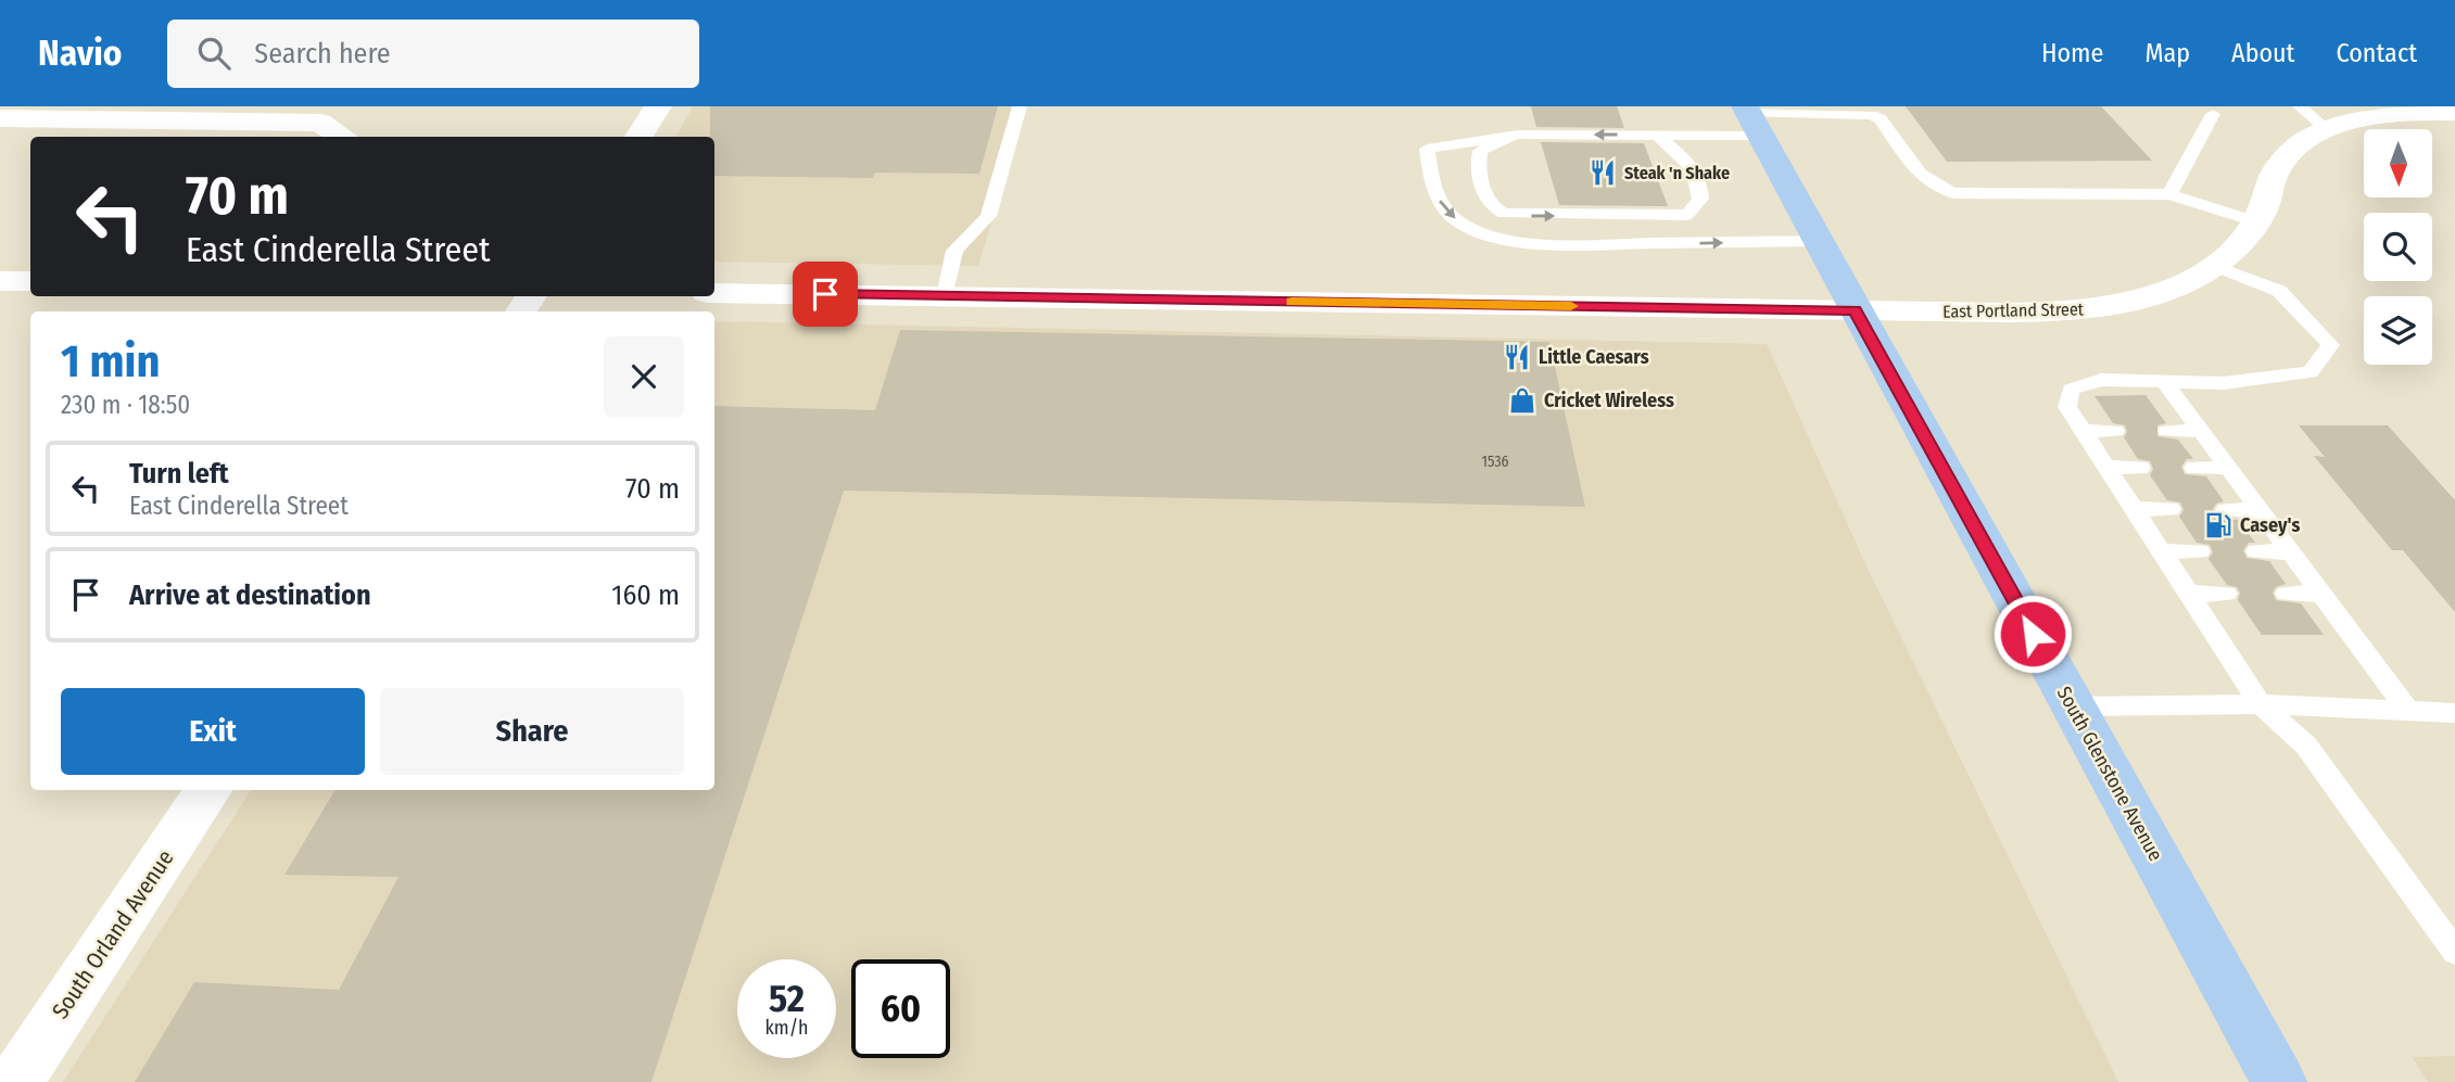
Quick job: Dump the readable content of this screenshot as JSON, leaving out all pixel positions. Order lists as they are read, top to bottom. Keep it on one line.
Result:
{"streets":{"main road":["South Glenstone Avenue"],"street":["East Portland Street","South Orland Avenue"]},"crossings":[["East Portland Street","South Glenstone Avenue"]],"places":{"restaurant":["Steak 'n Shake","Little Caesars"],"shop":["Cricket Wireless"],"fuel station":["Casey's"]},"house_numbers":["1536"],"north":"bottom","page":{"header":"Navio","search":"Search here","nav":["Home","Map","About","Contact"],"turn":["70 m","East Cinderella Street"],"heading":["1 min","230 m · 18:50"],"list":[{"name":"Turn left","note":"East Cinderella Street","value":"70 m"},{"name":"Arrive at destination","value":"160 m"}],"buttons":["Exit","Share"],"speed":"52 km/h","limit":"60"}}
